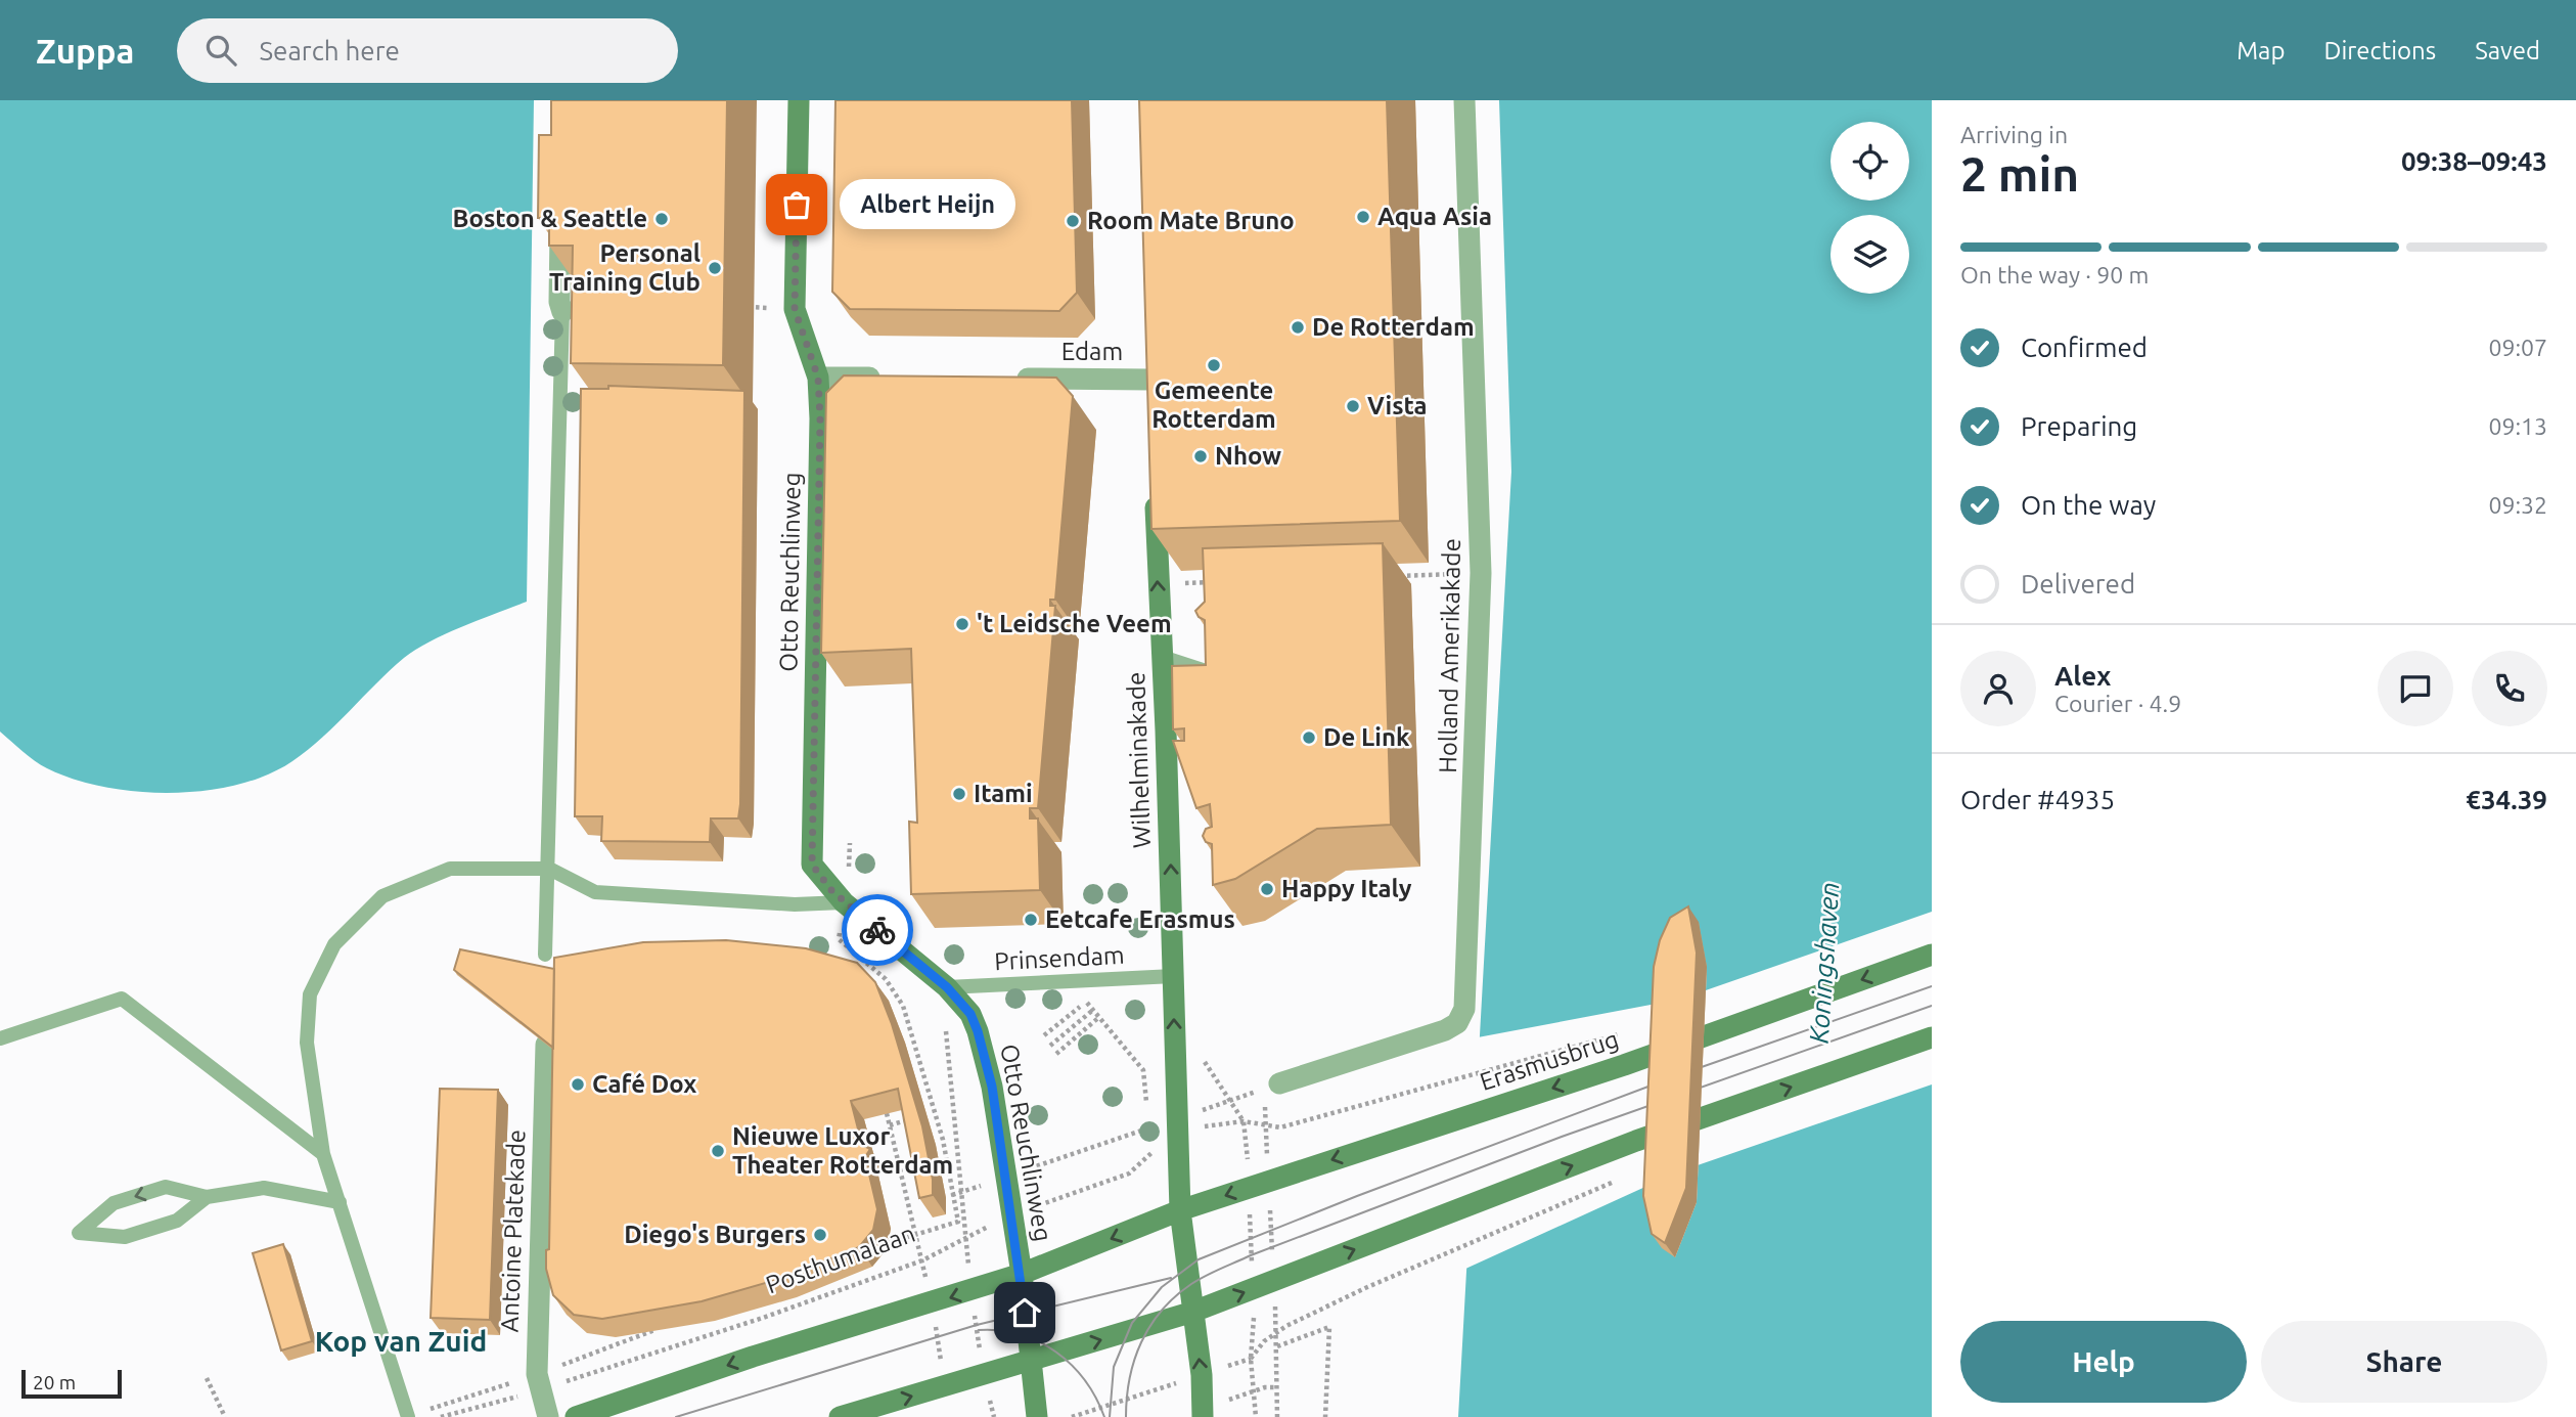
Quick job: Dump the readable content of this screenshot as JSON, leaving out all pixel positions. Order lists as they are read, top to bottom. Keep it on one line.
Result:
{"streets":{"main road":["Otto Reuchlinweg","Wilhelminakade","Erasmusbrug"],"street":["Edam","Holland Amerikakade","Antoine Platekade"],"lane":["Prinsendam"],"path":["Posthumalaan"]},"crossings":[["Otto Reuchlinweg","Prinsendam"],["Otto Reuchlinweg","Posthumalaan"],["Wilhelminakade","Prinsendam"],["Wilhelminakade","Erasmusbrug"],["Wilhelminakade","Posthumalaan"],["Erasmusbrug","Posthumalaan"],["Antoine Platekade","Posthumalaan"]],"one_way":["Wilhelminakade"],"districts":["Kop van Zuid"],"water":["Koningshaven"],"places":["Albert Heijn","Aqua Asia","Boston & Seattle","Room Mate Bruno","Personal Training Club","De Rotterdam","Gemeente Rotterdam","Vista","Nhow","'t Leidsche Veem","De Link","Itami","Happy Italy","Eetcafe Erasmus","Café Dox","Nieuwe Luxor Theater Rotterdam","Diego's Burgers"],"scale_bar":"20 m","page":{"header":"Zuppa","search":"Search here","nav":["Map","Directions","Saved"],"heading":["2 min","Arriving in","09:38–09:43"],"panel":["Alex","Courier · 4.9","Order #4935","€34.39"],"bubble":"Albert Heijn","bar":"On the way · 90 m","list":[["Confirmed","09:07"],["Preparing","09:13"],["On the way","09:32"],"Delivered"],"buttons":["Help","Share"],"scale":"20 m"}}
